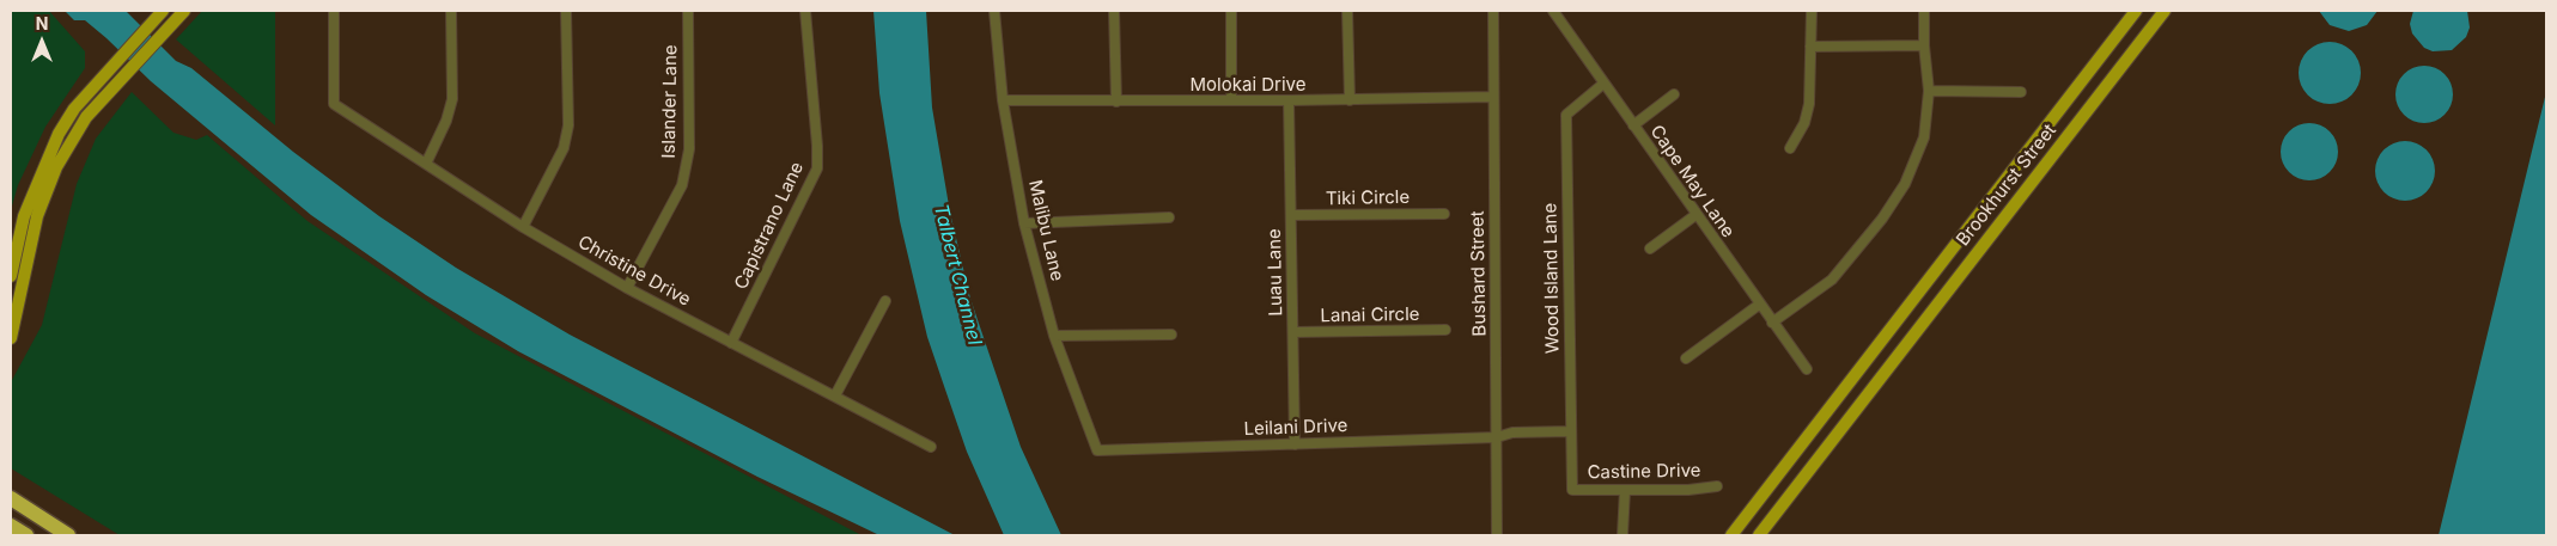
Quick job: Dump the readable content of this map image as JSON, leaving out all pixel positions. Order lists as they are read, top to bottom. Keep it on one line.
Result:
{"streets":{"main road":["Brookhurst Street"],"street":["Molokai Drive","Islander Lane","Cape May Lane","Tiki Circle","Capistrano Lane","Malibu Lane","Christine Drive","Luau Lane","Bushard Street","Wood Island Lane","Lanai Circle","Leilani Drive","Castine Drive"]},"crossings":[["Molokai Drive","Malibu Lane"],["Molokai Drive","Luau Lane"],["Molokai Drive","Bushard Street"],["Islander Lane","Christine Drive"],["Cape May Lane","Wood Island Lane"],["Tiki Circle","Luau Lane"],["Capistrano Lane","Christine Drive"],["Malibu Lane","Leilani Drive"],["Luau Lane","Lanai Circle"],["Luau Lane","Leilani Drive"],["Bushard Street","Leilani Drive"],["Wood Island Lane","Leilani Drive"],["Wood Island Lane","Castine Drive"]],"water":["Talbert Channel"],"north":"top"}
